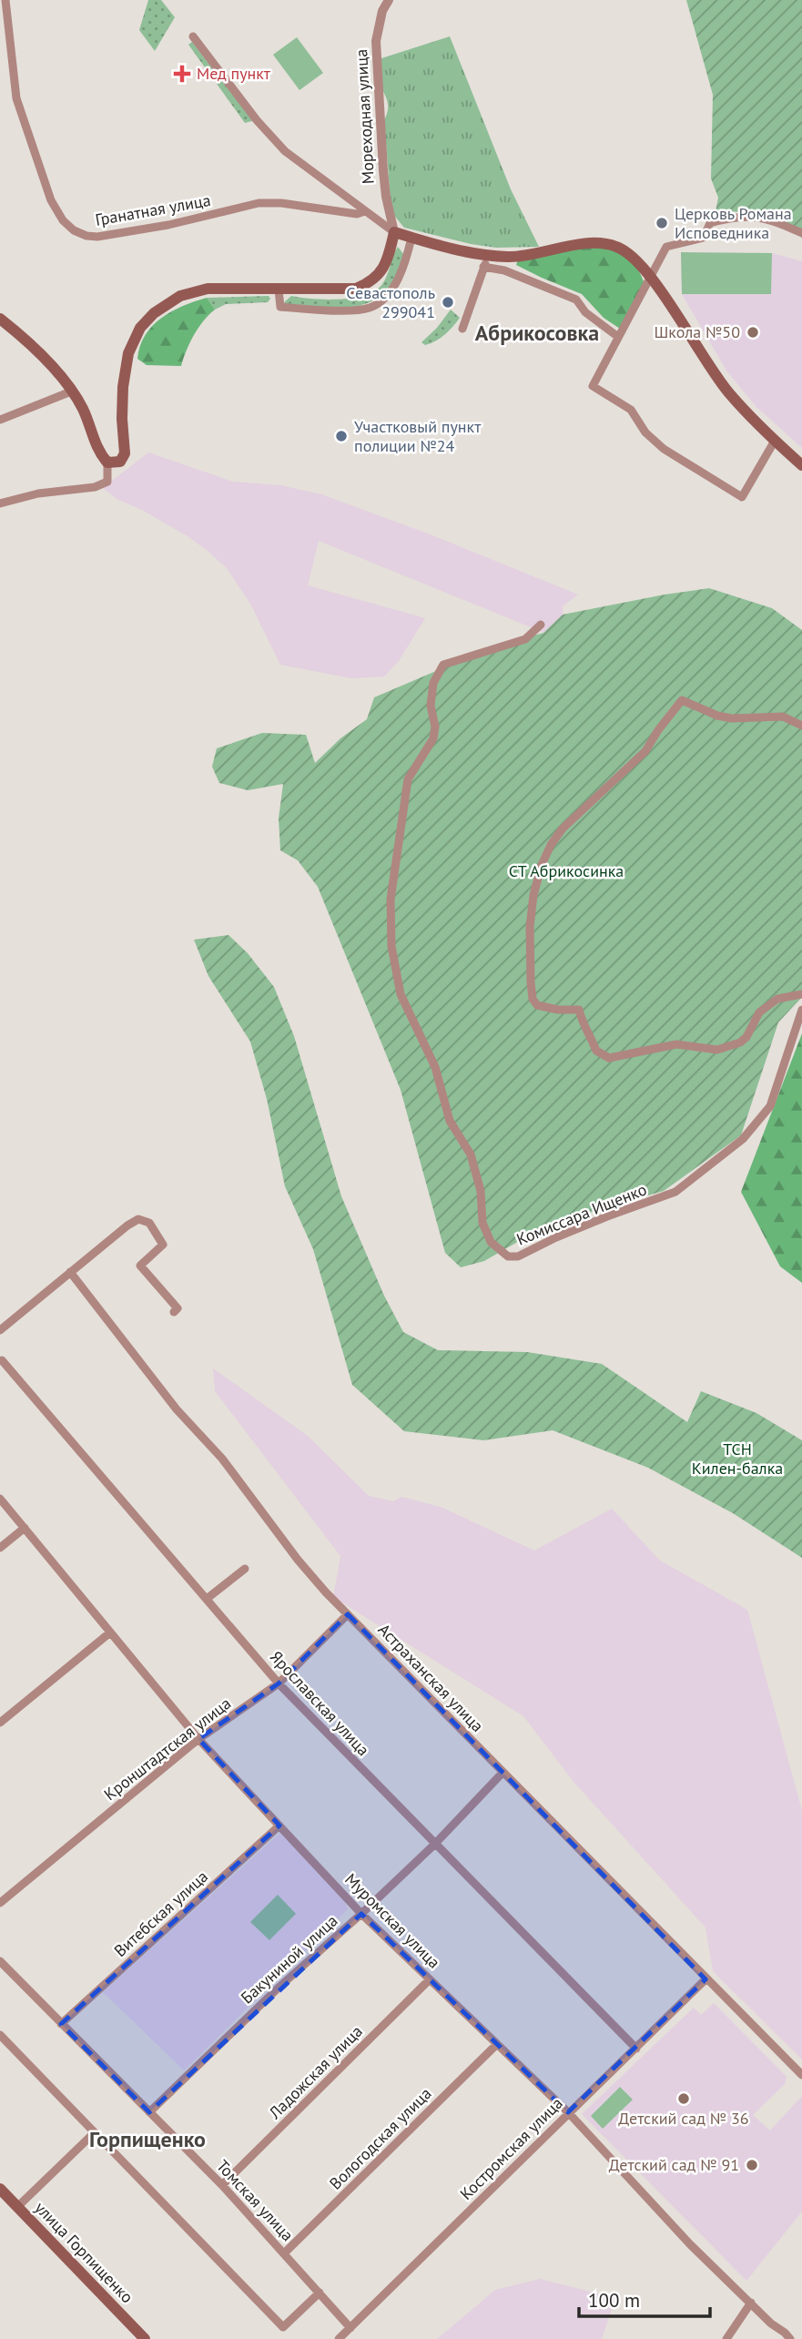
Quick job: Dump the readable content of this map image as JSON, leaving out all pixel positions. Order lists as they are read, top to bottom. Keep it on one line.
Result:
{"streets":{"main road":["улица Горпищенко"],"street":["Мореходная улица","Гранатная улица","Комиссара Ищенко","Астраханская улица","Ярославская улица","Кронштадтская улица","Витебская улица","Муромская улица","Бакуниной улица","Ладожская улица","Вологодская улица","Костромская улица","Томская улица"]},"crossings":[["Астраханская улица","Кронштадтская улица"],["Астраханская улица","Бакуниной улица"],["Астраханская улица","Костромская улица"],["Ярославская улица","Кронштадтская улица"],["Ярославская улица","Бакуниной улица"],["Ярославская улица","Костромская улица"],["Кронштадтская улица","Муромская улица"],["Витебская улица","Муромская улица"],["Витебская улица","Томская улица"],["Муромская улица","Бакуниной улица"],["Муромская улица","Ладожская улица"],["Муромская улица","Вологодская улица"],["Муромская улица","Костромская улица"],["Бакуниной улица","Томская улица"],["Ладожская улица","Томская улица"],["Вологодская улица","Томская улица"],["Костромская улица","Томская улица"]],"districts":["Абрикосовка","Горпищенко"],"parks":["СТ Абрикосинка","ТСН Килен-балка"],"places":{"health":["Мед пункт"],"other":["Церковь Романа Исповедника","Севастополь 299041","Школа №50","Участковый пункт полиции №24","Детский сад № 36","Детский сад № 91"]},"scale_bar":"100 m"}
